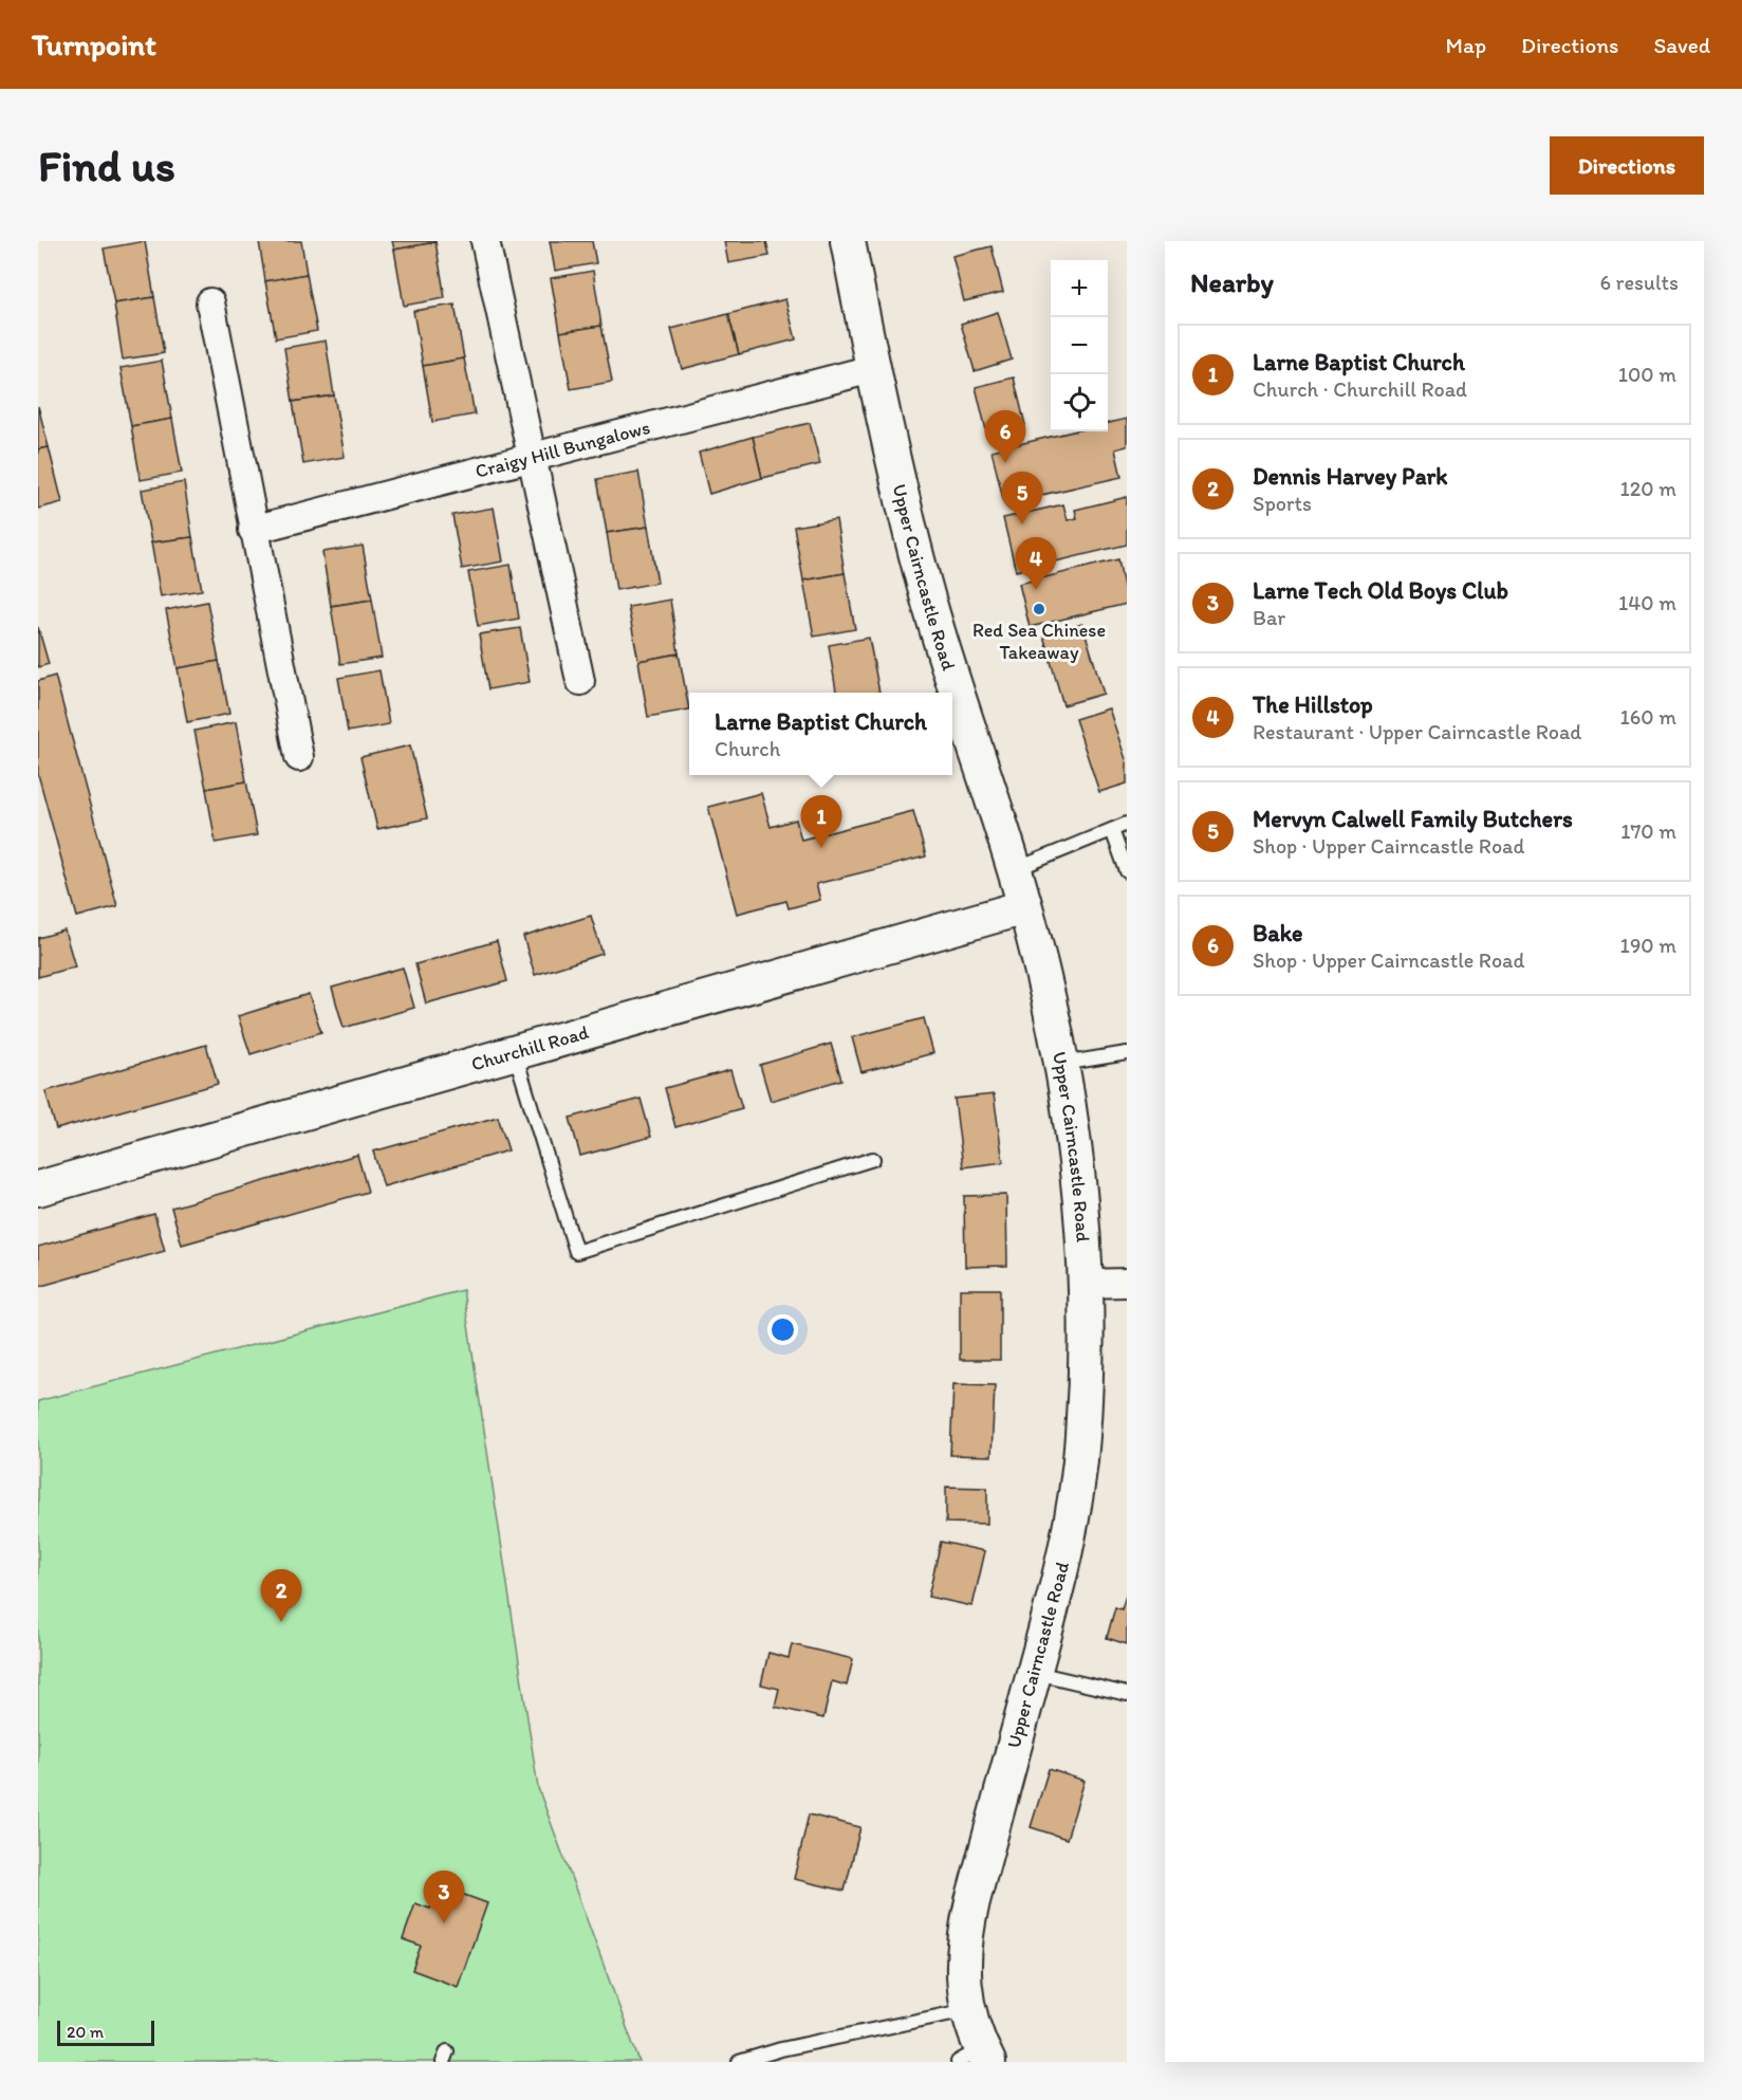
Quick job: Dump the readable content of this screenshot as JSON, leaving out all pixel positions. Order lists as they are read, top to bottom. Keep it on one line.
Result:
{"streets":{"street":["Craigy Hill Bungalows","Upper Cairncastle Road","Churchill Road"]},"crossings":[["Craigy Hill Bungalows","Upper Cairncastle Road"],["Upper Cairncastle Road","Churchill Road"]],"places":["Red Sea Chinese Takeaway"],"scale_bar":"20 m","page":{"header":"Turnpoint","nav":["Map","Directions","Saved"],"buttons":"Directions","title":"Find us","heading":["Nearby","6 results"],"map_buttons":["+","−"],"list":[{"mark":"1","name":"Larne Baptist Church","note":"Church · Churchill Road","value":"100 m"},{"mark":"2","name":"Dennis Harvey Park","note":"Sports","value":"120 m"},{"mark":"3","name":"Larne Tech Old Boys Club","note":"Bar","value":"140 m"},{"mark":"4","name":"The Hillstop","note":"Restaurant · Upper Cairncastle Road","value":"160 m"},{"mark":"5","name":"Mervyn Calwell Family Butchers","note":"Shop · Upper Cairncastle Road","value":"170 m"},{"mark":"6","name":"Bake","note":"Shop · Upper Cairncastle Road","value":"190 m"}],"pins":["6","5","4","1","2","3"],"popup":["Larne Baptist Church","Church"],"scale":"20 m"}}
